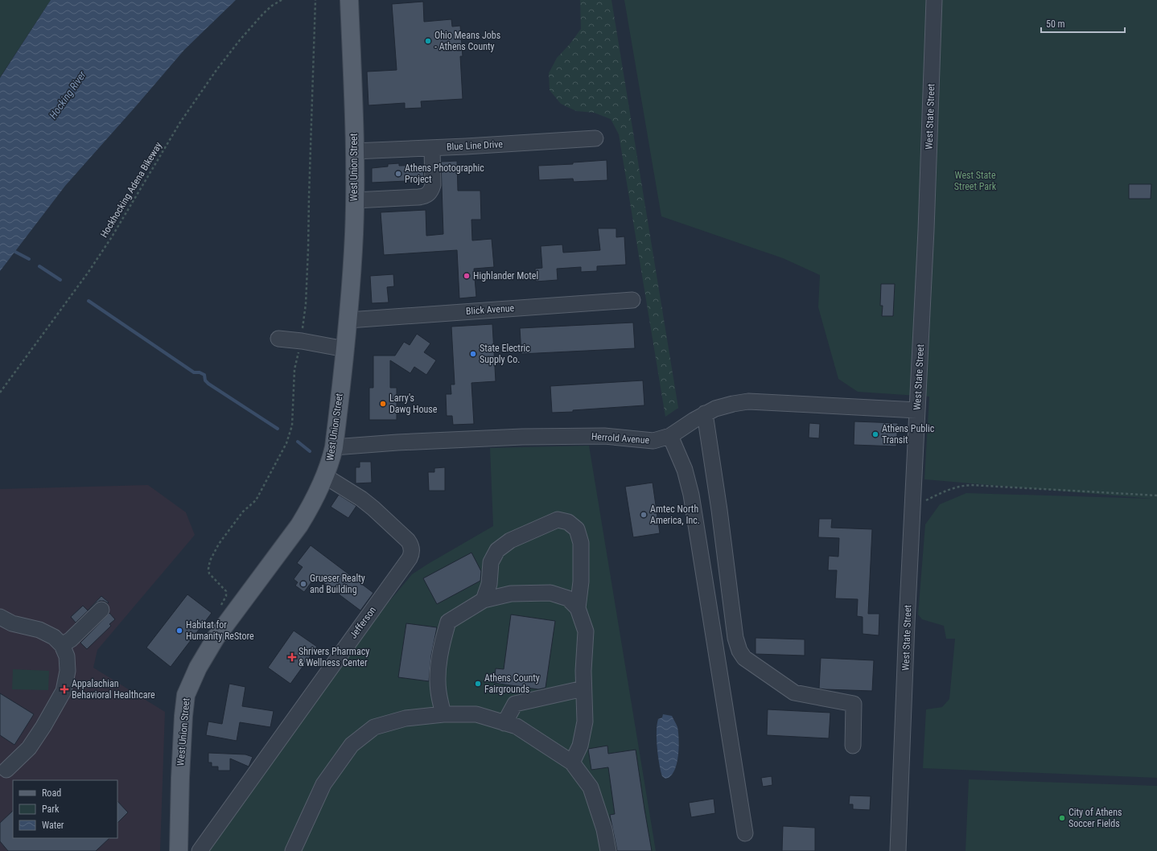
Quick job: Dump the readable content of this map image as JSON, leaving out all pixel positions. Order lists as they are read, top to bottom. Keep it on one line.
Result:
{"streets":{"main road":["West Union Street"],"street":["West State Street","Blue Line Drive","Blick Avenue","Herrold Avenue","Jefferson"],"path":["Hockhocking Adena Bikeway"]},"crossings":[["West State Street","Herrold Avenue"],["Blue Line Drive","West Union Street"],["West Union Street","Blick Avenue"],["West Union Street","Herrold Avenue"],["West Union Street","Jefferson"]],"water":["Hocking River"],"parks":["West State Street Park"],"places":{"other":["Ohio Means Jobs - Athens County","Athens Photographic Project","Highlander Motel","State Electric Supply Co.","Larry's Dawg House","Athens Public Transit","Amtec North America, Inc.","Grueser Realty and Building","Habitat for Humanity ReStore","Athens County Fairgrounds","City of Athens Soccer Fields"],"health":["Shrivers Pharmacy & Wellness Center","Appalachian Behavioral Healthcare"]},"legend":["Road","Park","Water"],"scale_bar":"50 m"}
